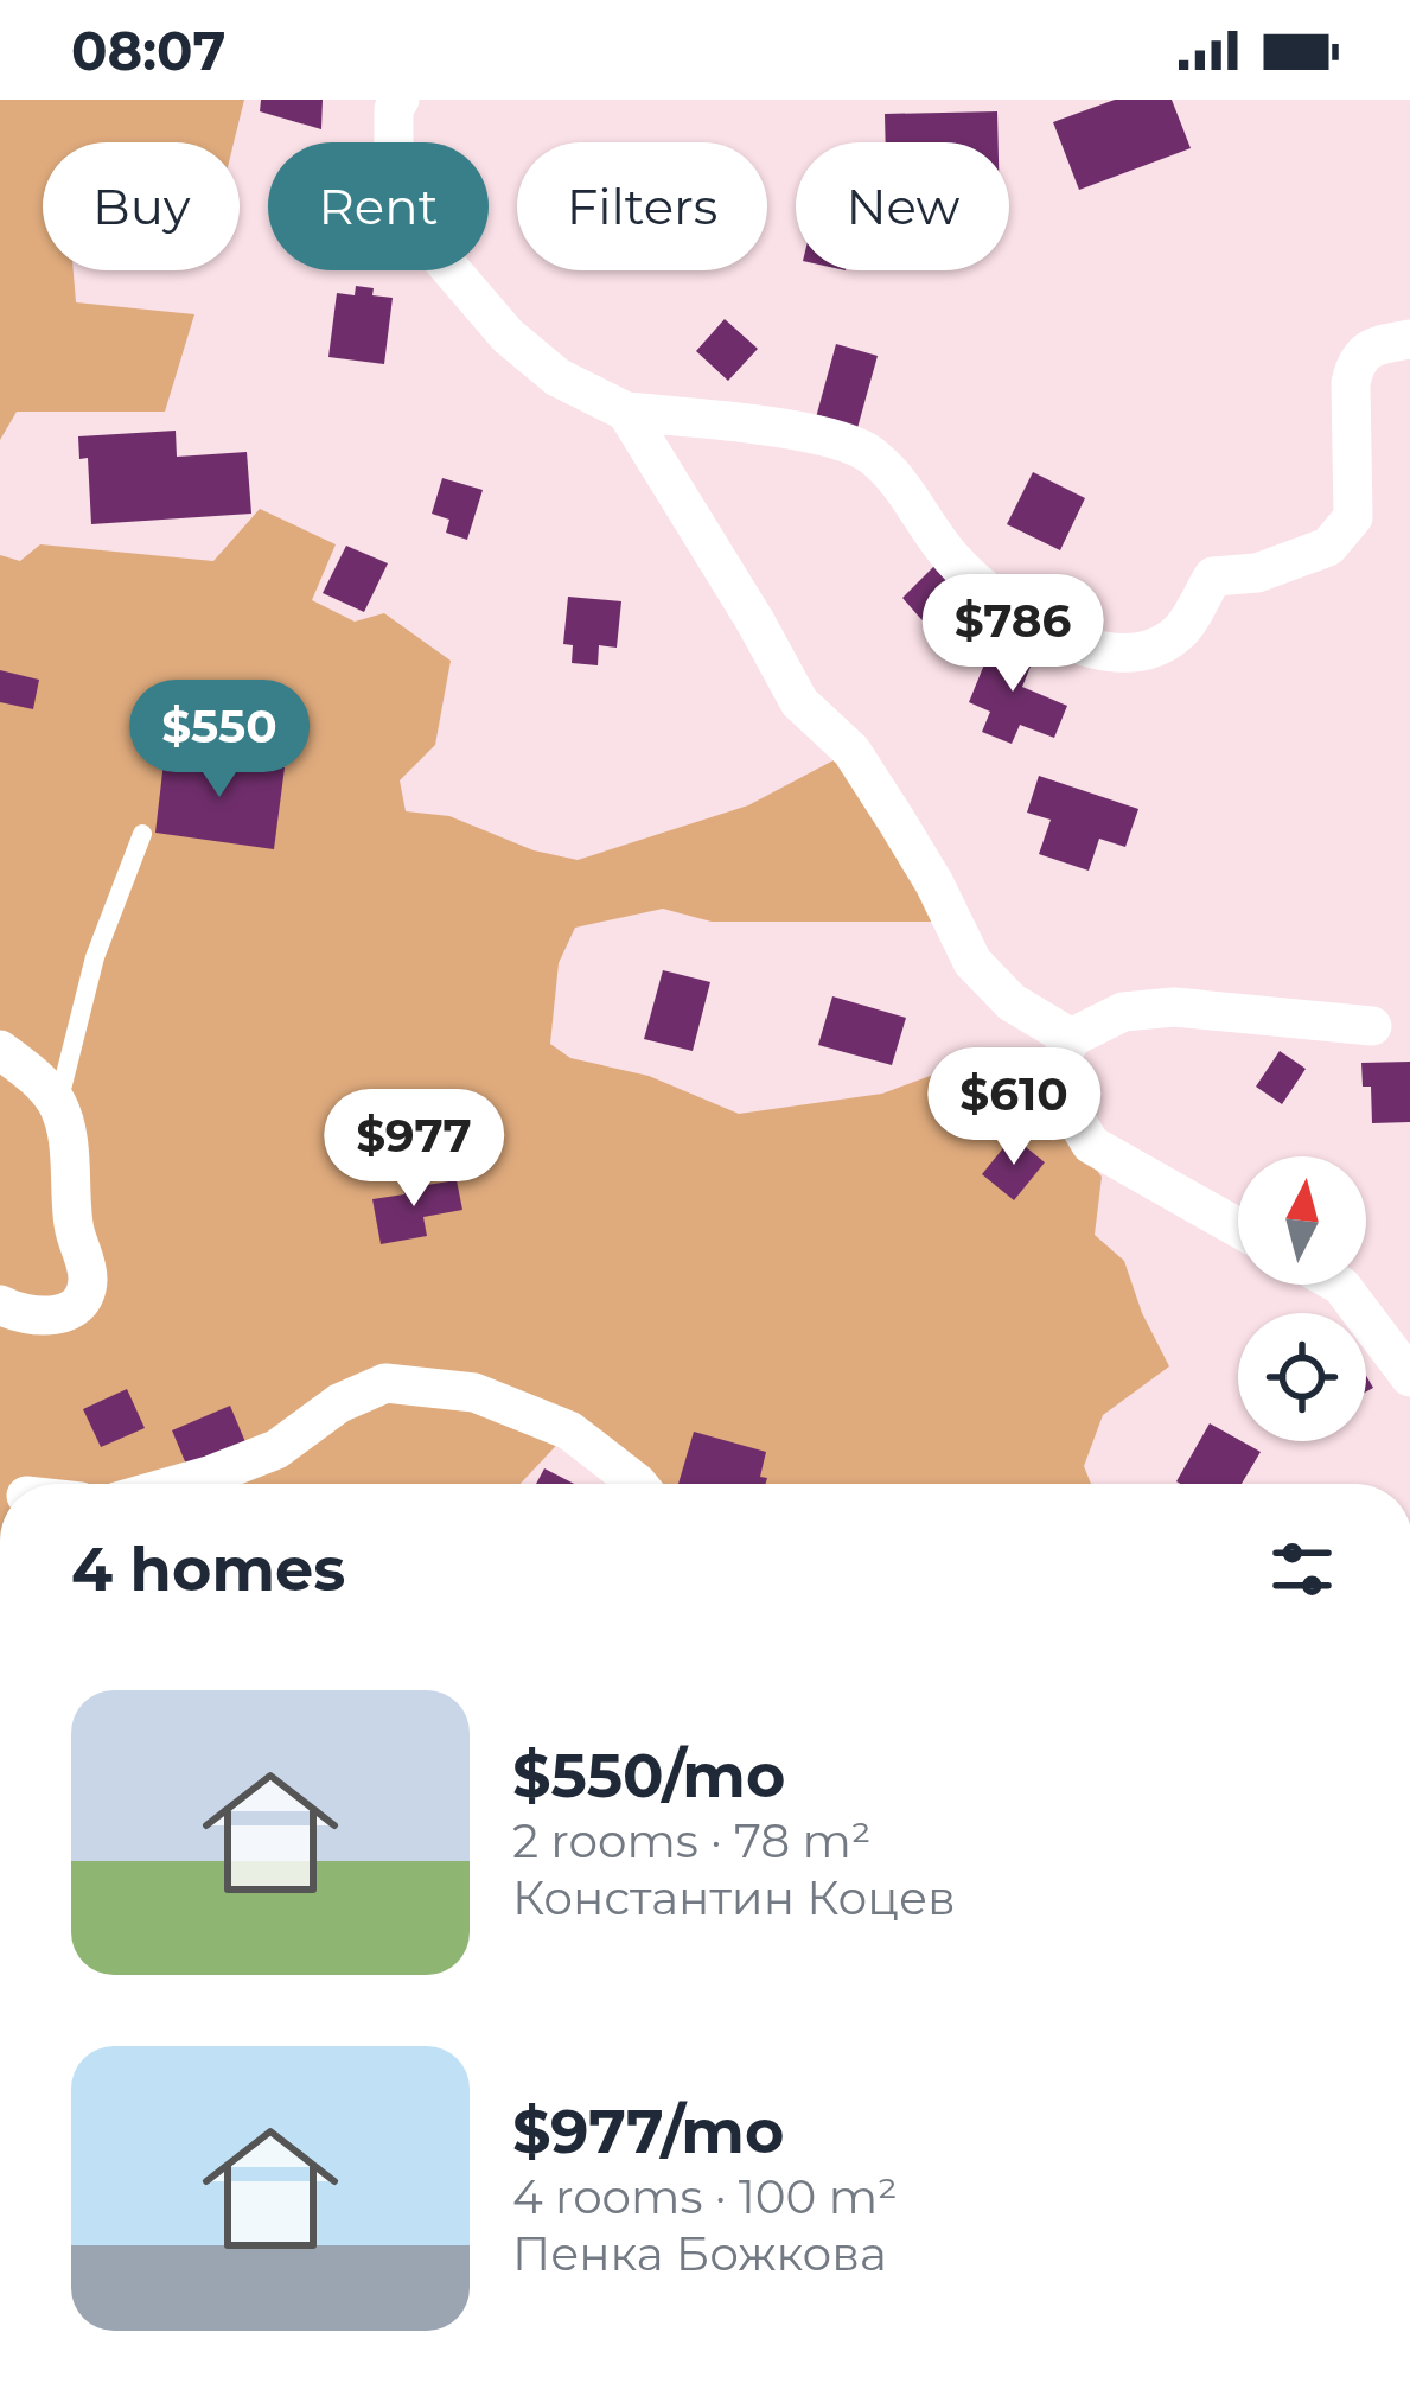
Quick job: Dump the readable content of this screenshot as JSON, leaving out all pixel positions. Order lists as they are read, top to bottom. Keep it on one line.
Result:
{"north":"top","page":{"status":"08:07","chip":["Buy","Rent","Filters","New"],"price":["$786","$550","$610","$977"],"heading":"4 homes","list":[{"name":"$550/mo","note":"2 rooms · 78 m² · Константин Коцев"},{"name":"$977/mo","note":"4 rooms · 100 m² · Пенка Божкова"}]}}
